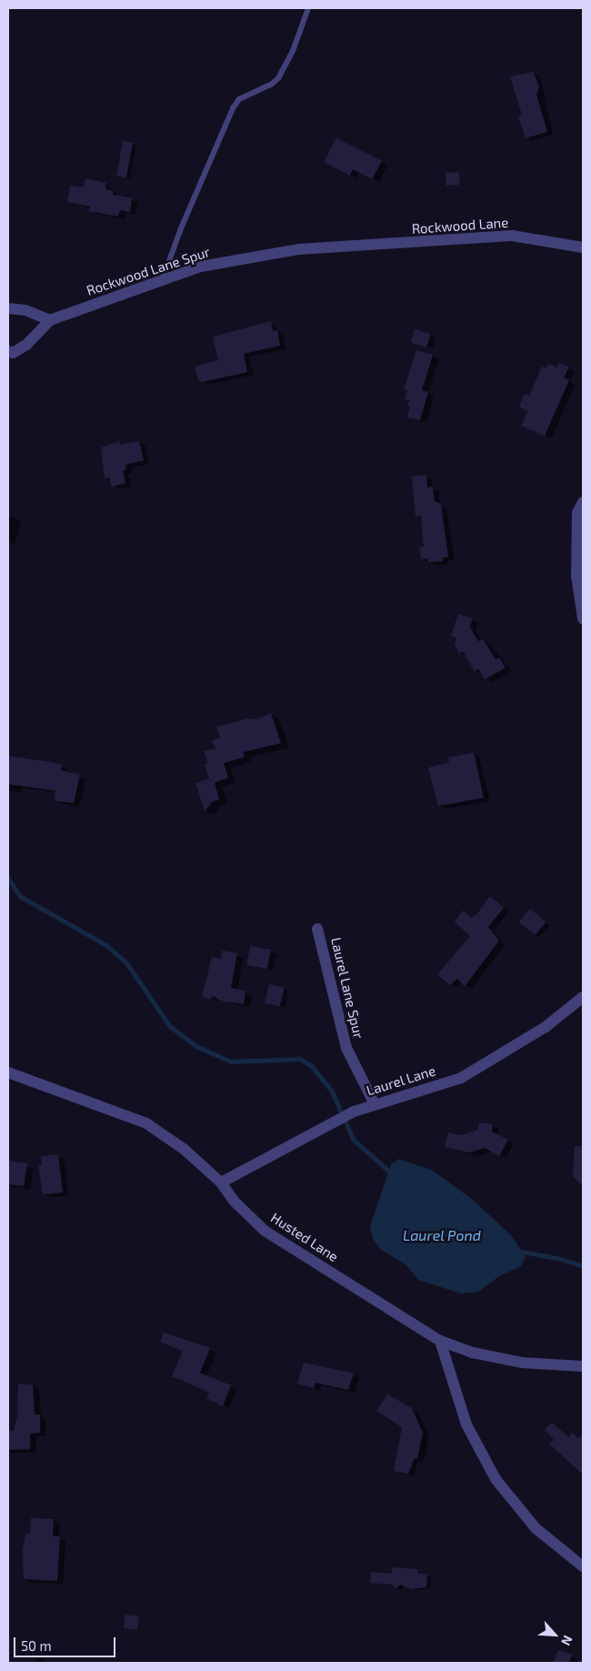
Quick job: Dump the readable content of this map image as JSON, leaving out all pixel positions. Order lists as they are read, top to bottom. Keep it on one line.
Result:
{"streets":{"street":["Rockwood Lane","Rockwood Lane Spur","Laurel Lane Spur","Laurel Lane","Husted Lane"]},"crossings":[["Rockwood Lane","Rockwood Lane Spur"],["Laurel Lane Spur","Laurel Lane"],["Laurel Lane","Husted Lane"]],"water":["Laurel Pond"],"scale_bar":"50 m","north":"bottom right"}
